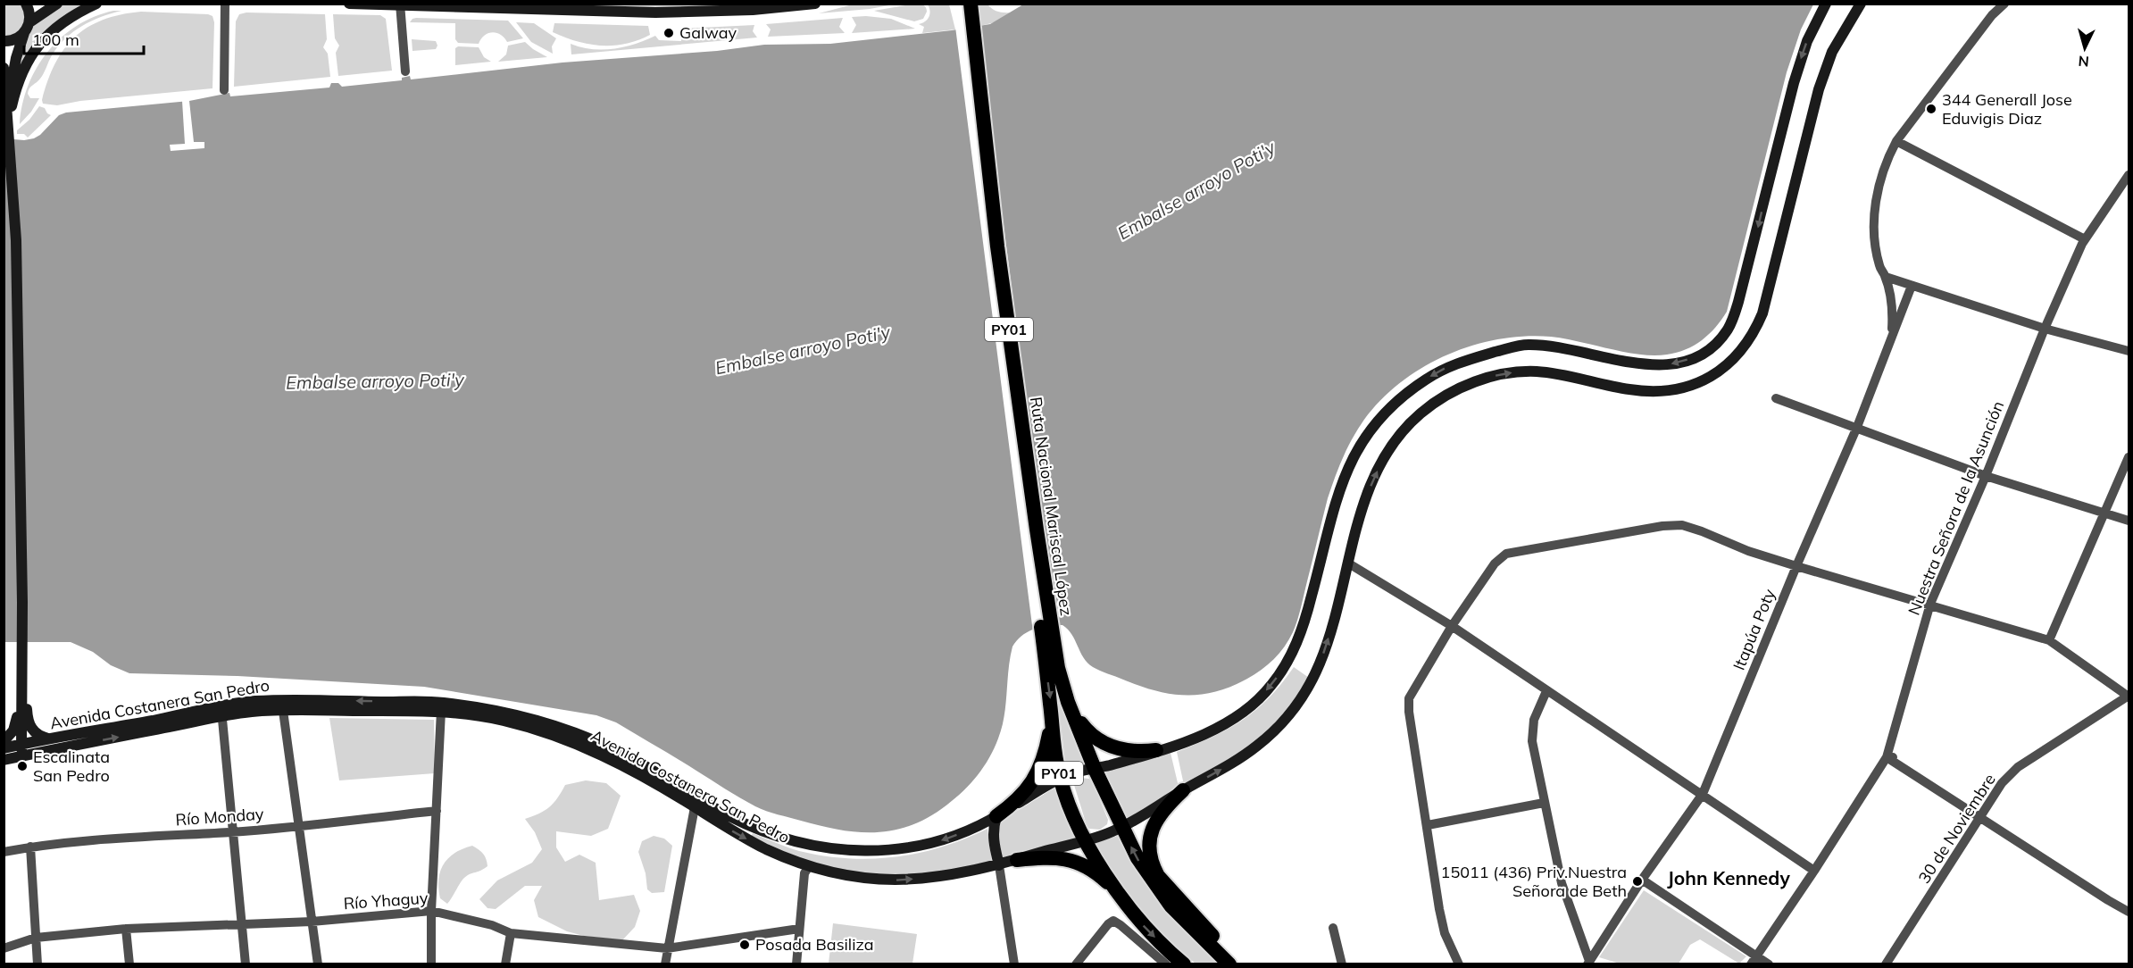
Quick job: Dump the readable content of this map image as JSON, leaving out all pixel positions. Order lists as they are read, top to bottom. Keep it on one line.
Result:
{"streets":{"highway":["PY01","Ruta Nacional Mariscal López"],"main road":["Avenida Costanera San Pedro"],"street":["Nuestra Señora de la Asunción","Itapúa Poty","Río Monday","30 de Noviembre","Río Yhaguy"]},"crossings":[["Ruta Nacional Mariscal López","Avenida Costanera San Pedro"]],"districts":["John Kennedy"],"water":["Embalse arroyo Poti'y"],"places":["Galway","344 Generall Jose Eduvigis Diaz","Escalinata San Pedro","15011 (436) Priv.Nuestra Señora de Beth","Posada Basiliza"],"scale_bar":"100 m","north":"bottom"}
